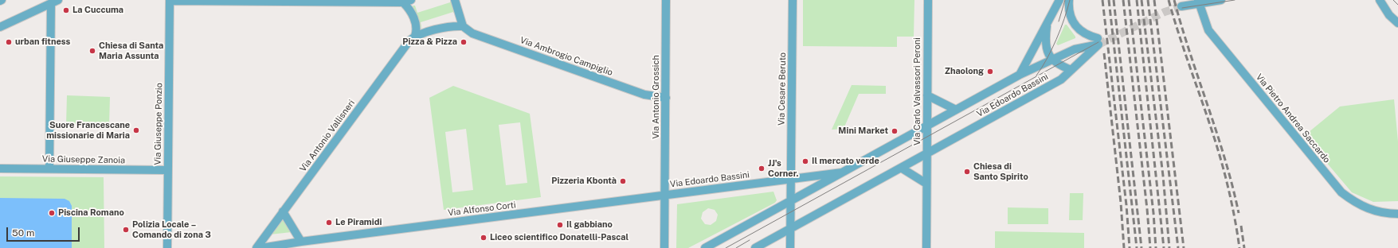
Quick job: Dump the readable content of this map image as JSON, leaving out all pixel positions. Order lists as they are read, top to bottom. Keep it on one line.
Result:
{"streets":{"street":["Via Ambrogio Campiglio","Via Cesare Beruto","Via Carlo Valvassori Peroni","Via Edoardo Bassini","Via Antonio Grossich","Via Pietro Andrea Saccardo","Via Giuseppe Ponzio","Via Antonio Vallisneri","Via Giuseppe Zanoia","Via Alfonso Corti"]},"crossings":[["Via Ambrogio Campiglio","Via Antonio Grossich"],["Via Cesare Beruto","Via Edoardo Bassini"],["Via Carlo Valvassori Peroni","Via Edoardo Bassini"],["Via Edoardo Bassini","Via Antonio Grossich"],["Via Edoardo Bassini","Via Alfonso Corti"],["Via Antonio Grossich","Via Alfonso Corti"],["Via Giuseppe Ponzio","Via Giuseppe Zanoia"]],"places":["La Cuccuma","urban fitness","Pizza & Pizza","Chiesa di Santa Maria Assunta","Zhaolong","Suore Francescane missionarie di Maria","Mini Market","Il mercato verde","JJ's Corner.","Chiesa di Santo Spirito","Pizzeria Kbontà","Piscina Romano","Le Piramidi","Il gabbiano","Polizia Locale – Comando di zona 3","Liceo scientifico Donatelli-Pascal"],"scale_bar":"50 m"}
